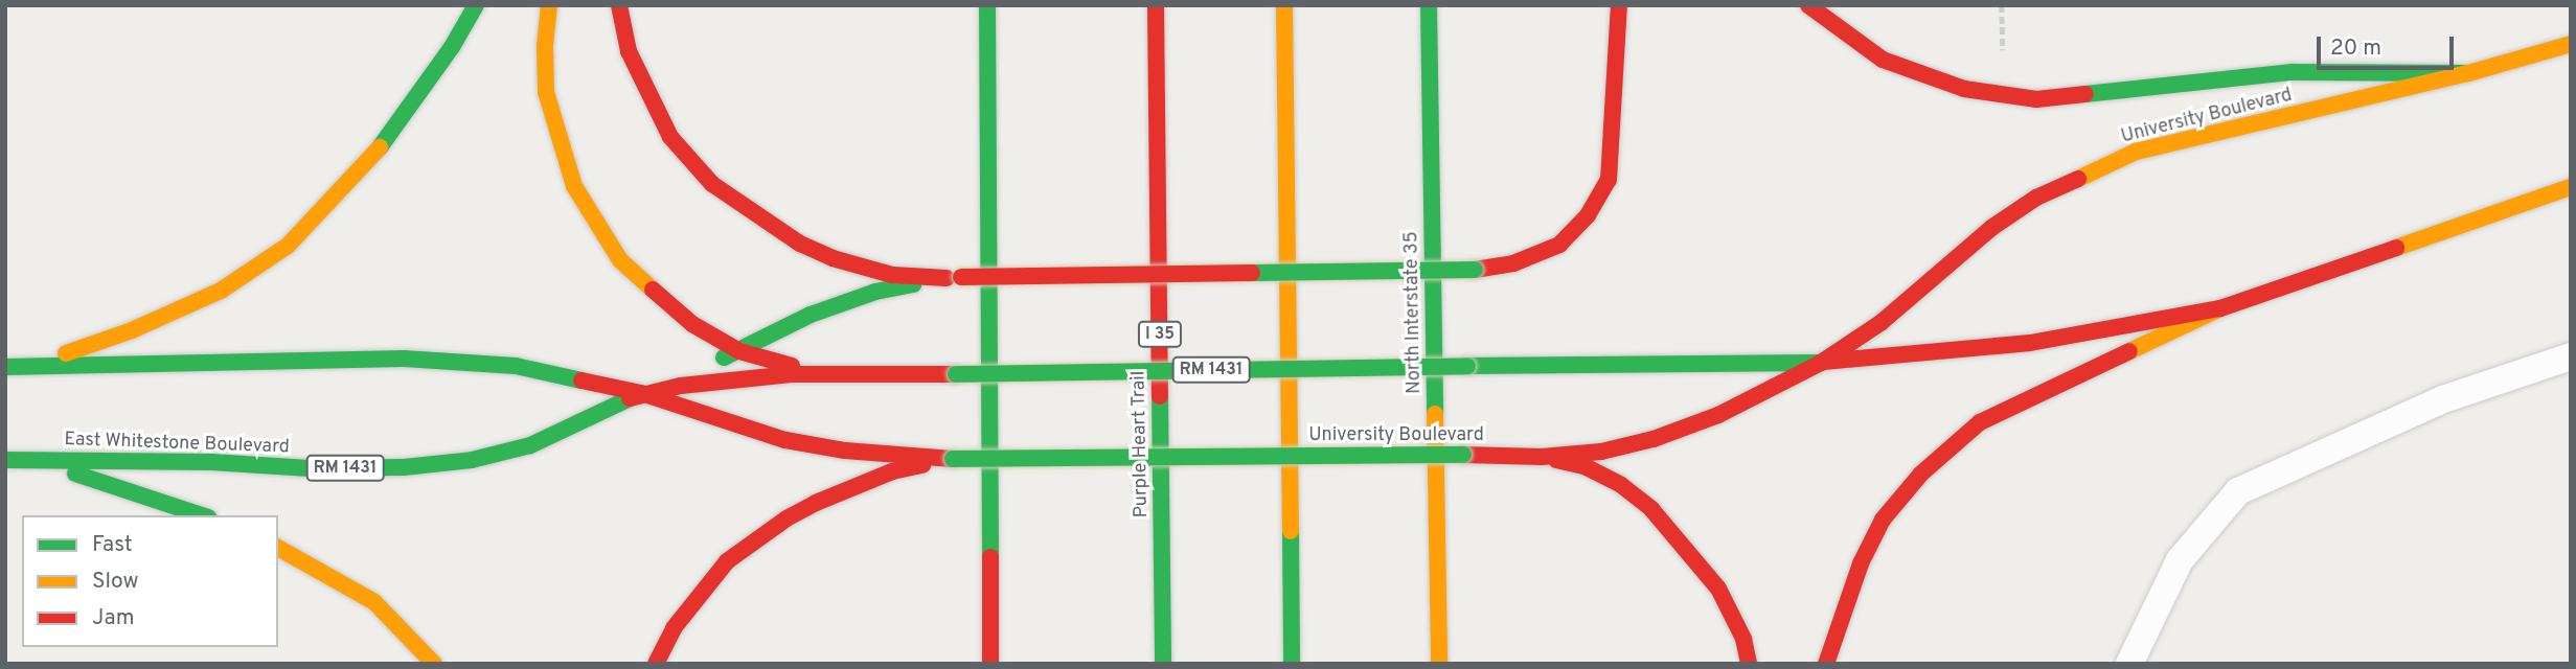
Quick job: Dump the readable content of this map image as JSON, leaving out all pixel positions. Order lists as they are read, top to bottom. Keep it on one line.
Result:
{"streets":{"main road":["University Boulevard","North Interstate 35","I 35","RM 1431","East Whitestone Boulevard","Purple Heart Trail"]},"crossings":[["University Boulevard","East Whitestone Boulevard"]],"legend":["Fast","Slow","Jam"],"scale_bar":"20 m"}
